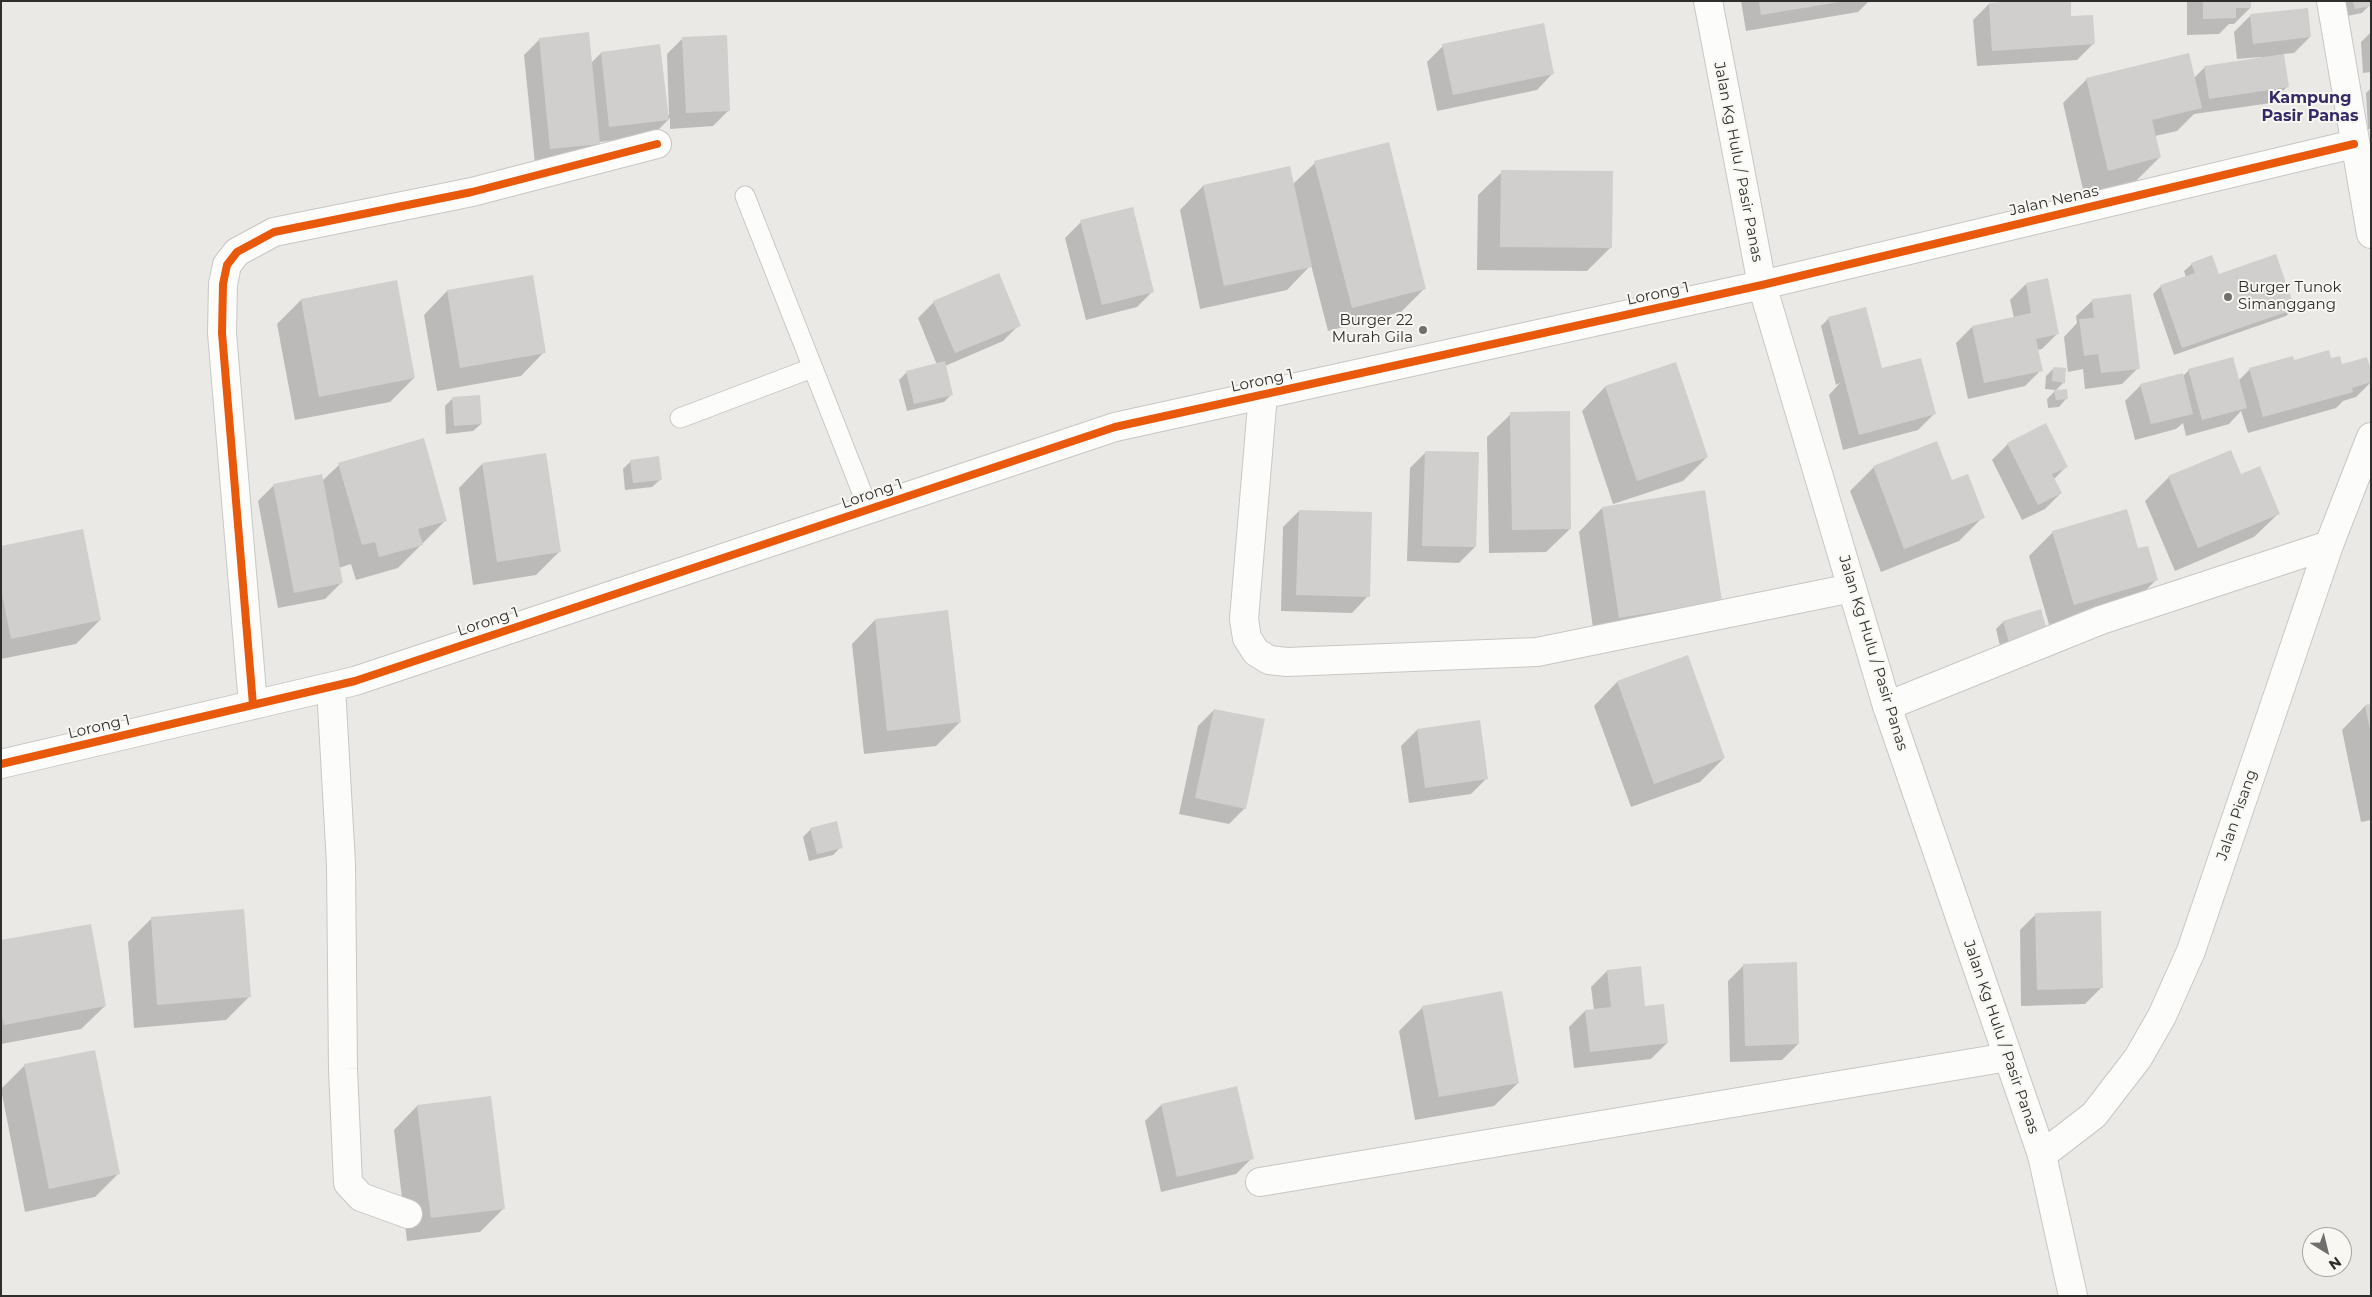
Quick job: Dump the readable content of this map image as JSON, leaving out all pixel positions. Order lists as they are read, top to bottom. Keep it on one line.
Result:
{"streets":{"street":["Jalan Kg Hulu / Pasir Panas","Jalan Nenas","Lorong 1","Jalan Pisang"]},"crossings":[["Jalan Kg Hulu / Pasir Panas","Jalan Nenas"],["Jalan Kg Hulu / Pasir Panas","Lorong 1"],["Jalan Kg Hulu / Pasir Panas","Jalan Pisang"],["Jalan Nenas","Lorong 1"]],"districts":["Kampung Pasir Panas"],"places":["Burger Tunok Simanggang","Burger 22 Murah Gila"],"north":"bottom right"}
